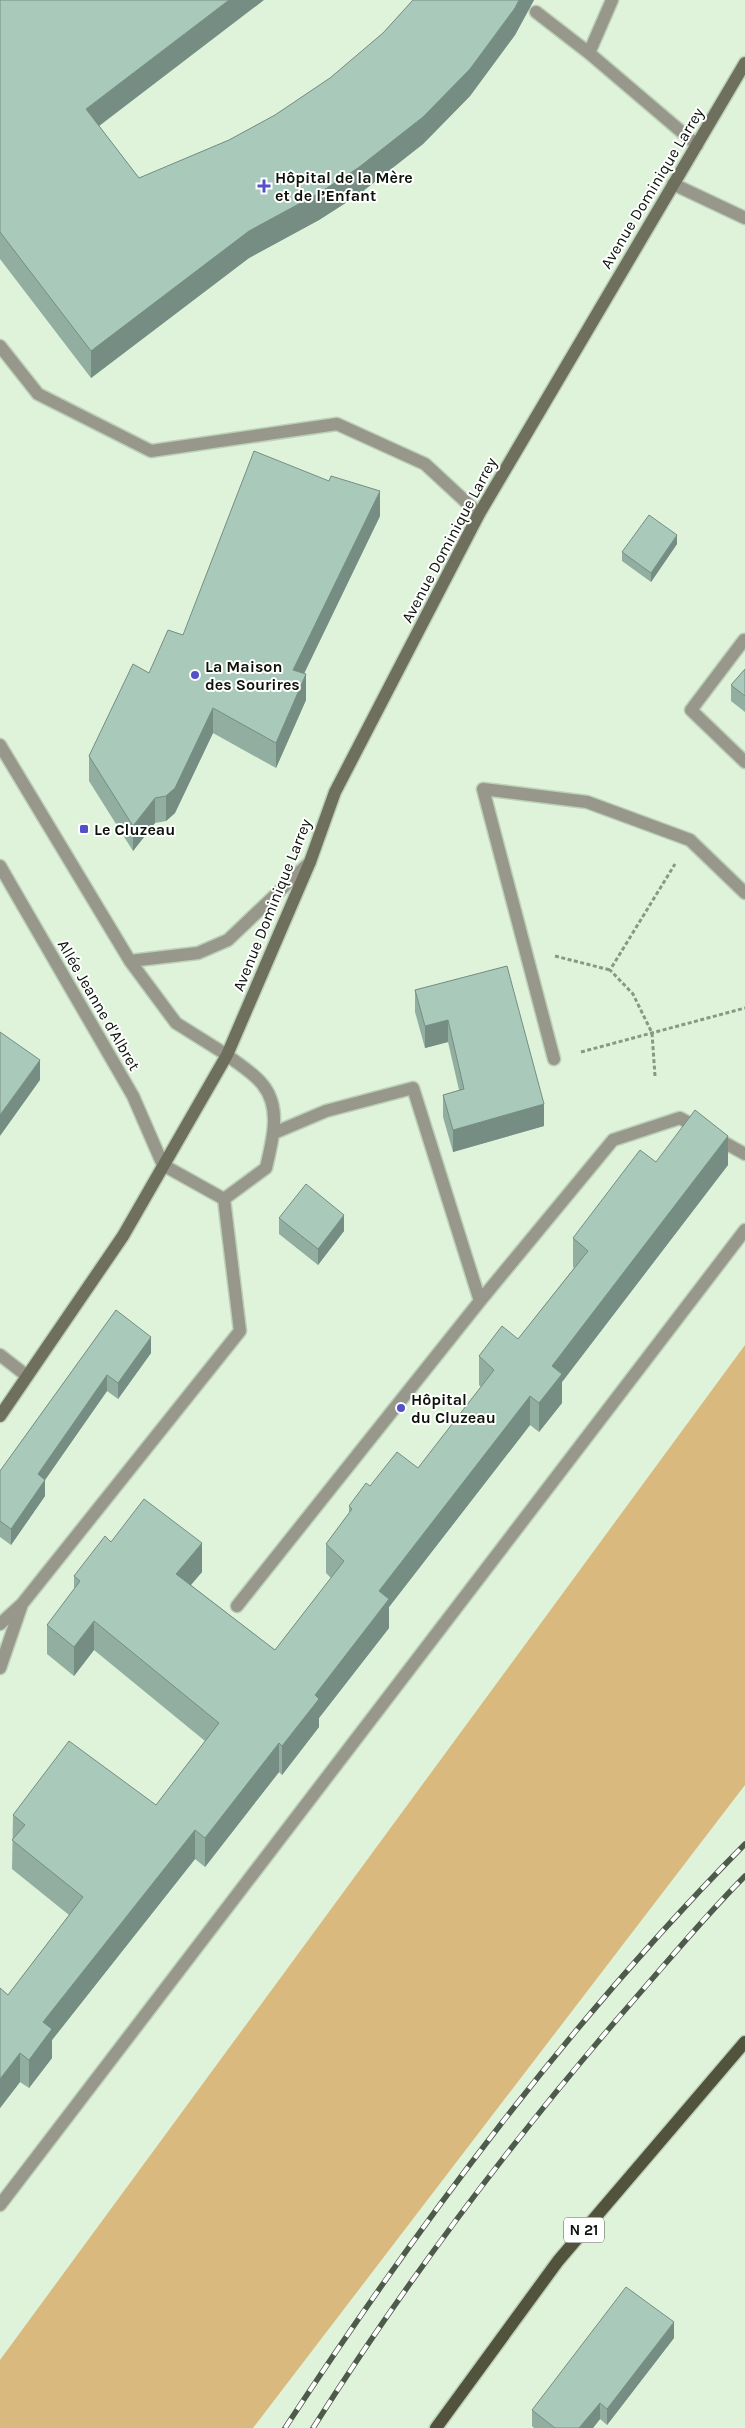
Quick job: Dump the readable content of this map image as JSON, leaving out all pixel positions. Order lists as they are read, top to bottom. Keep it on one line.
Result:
{"streets":{"main road":["Avenue Dominique Larrey","N 21"],"street":["Allée Jeanne d'Albret"]},"crossings":[["Avenue Dominique Larrey","Allée Jeanne d'Albret"]],"places":{"health":["Hôpital de la Mère et de l’Enfant"],"other":["La Maison des Sourires","Hôpital du Cluzeau"],"transit":["Le Cluzeau"]}}
